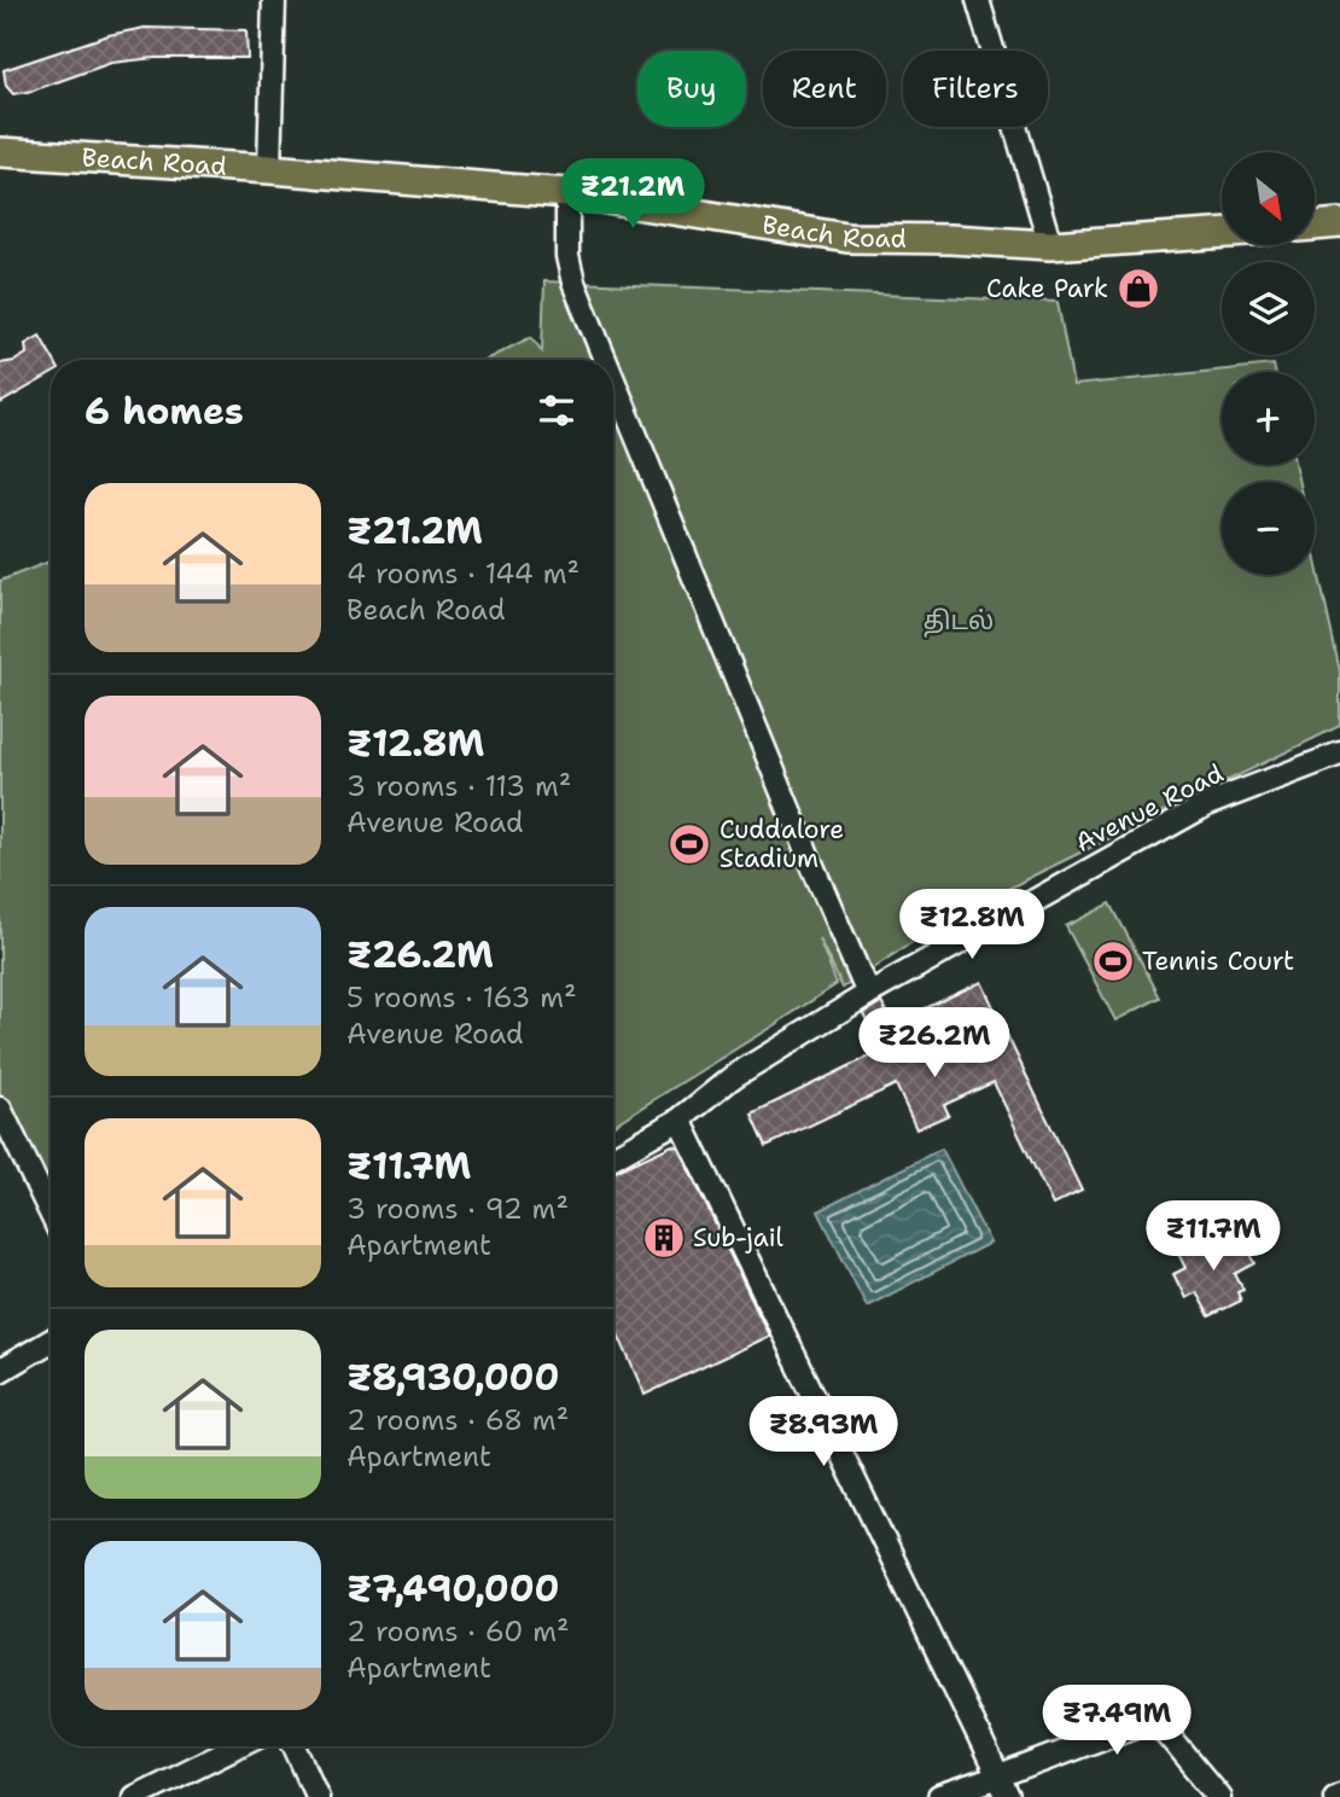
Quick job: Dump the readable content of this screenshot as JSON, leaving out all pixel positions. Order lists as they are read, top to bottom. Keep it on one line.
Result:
{"streets":{"main road":["Beach Road"],"street":["Avenue Road"]},"parks":["திடல்"],"places":{"shop":["Cake Park"],"sports":["Cuddalore Stadium","Tennis Court"],"building":["Sub-jail"]},"north":"bottom right","page":{"chip":["Buy","Rent","Filters"],"map_buttons":["+","−"],"price":["₹21.2M","₹12.8M","₹26.2M","₹11.7M","₹8.93M","₹7.49M"],"heading":"6 homes","list":[{"name":"₹21.2M","note":"4 rooms · 144 m² · Beach Road"},{"name":"₹12.8M","note":"3 rooms · 113 m² · Avenue Road"},{"name":"₹26.2M","note":"5 rooms · 163 m² · Avenue Road"},{"name":"₹11.7M","note":"3 rooms · 92 m² · Apartment"},{"name":"₹8,930,000","note":"2 rooms · 68 m² · Apartment"},{"name":"₹7,490,000","note":"2 rooms · 60 m² · Apartment"}]}}
